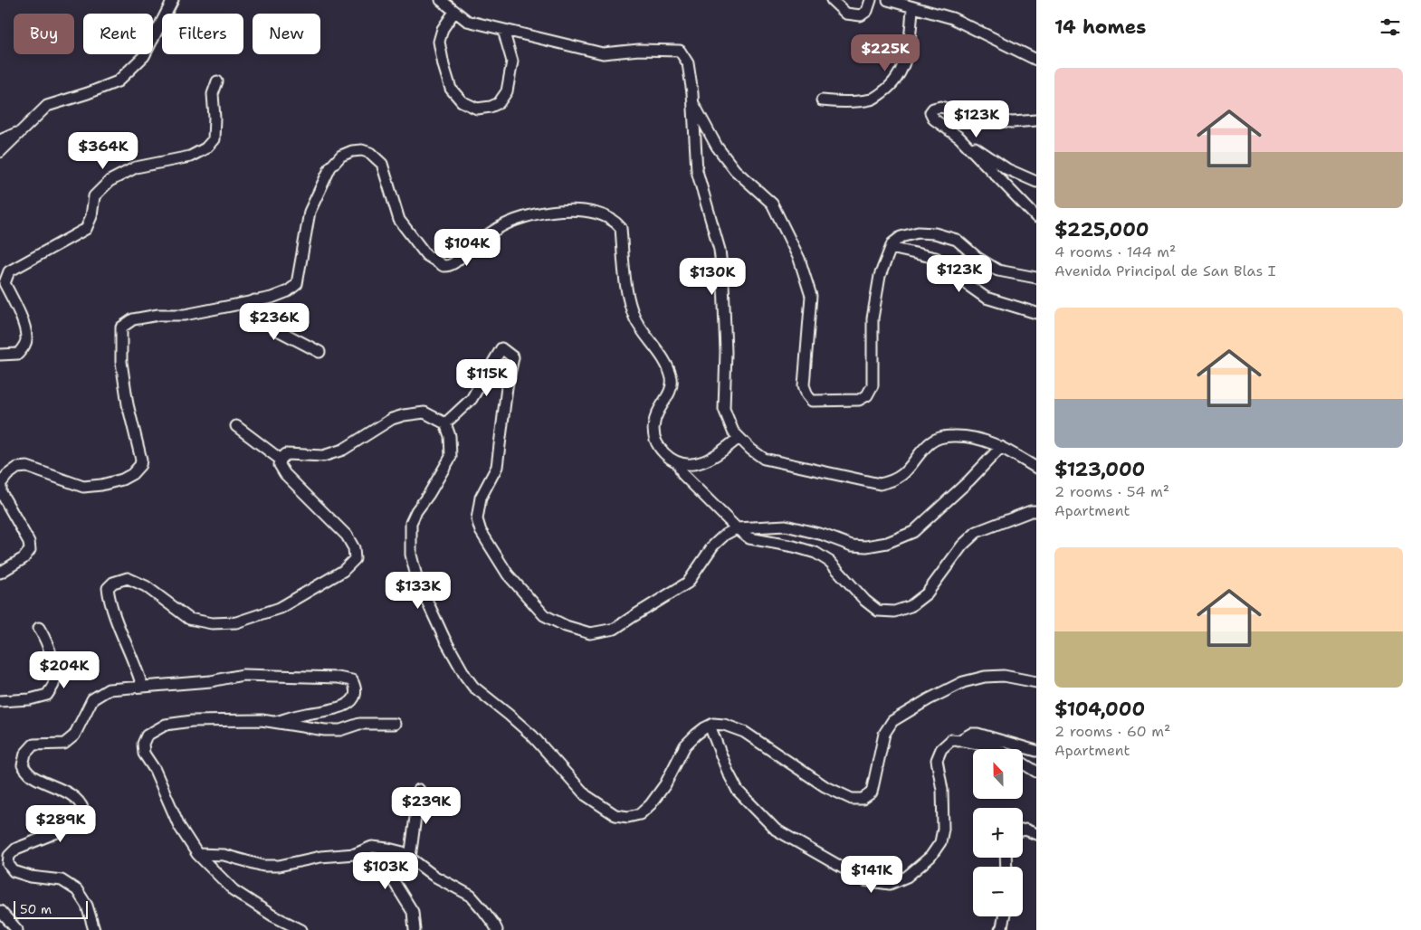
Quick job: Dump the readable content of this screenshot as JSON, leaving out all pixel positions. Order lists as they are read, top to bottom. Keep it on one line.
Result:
{"scale_bar":"50 m","north":"top","page":{"heading":"14 homes","chip":["Buy","Rent","Filters","New"],"price":["$225K","$123K","$364K","$104K","$123K","$130K","$236K","$115K","$133K","$204K","$239K","$289K","$103K","$141K"],"list":[{"name":"$225,000","note":"4 rooms · 144 m² · Avenida Principal de San Blas I"},{"name":"$123,000","note":"2 rooms · 54 m² · Apartment"},{"name":"$104,000","note":"2 rooms · 60 m² · Apartment"}],"map_buttons":["+","−"],"scale":"50 m"}}
